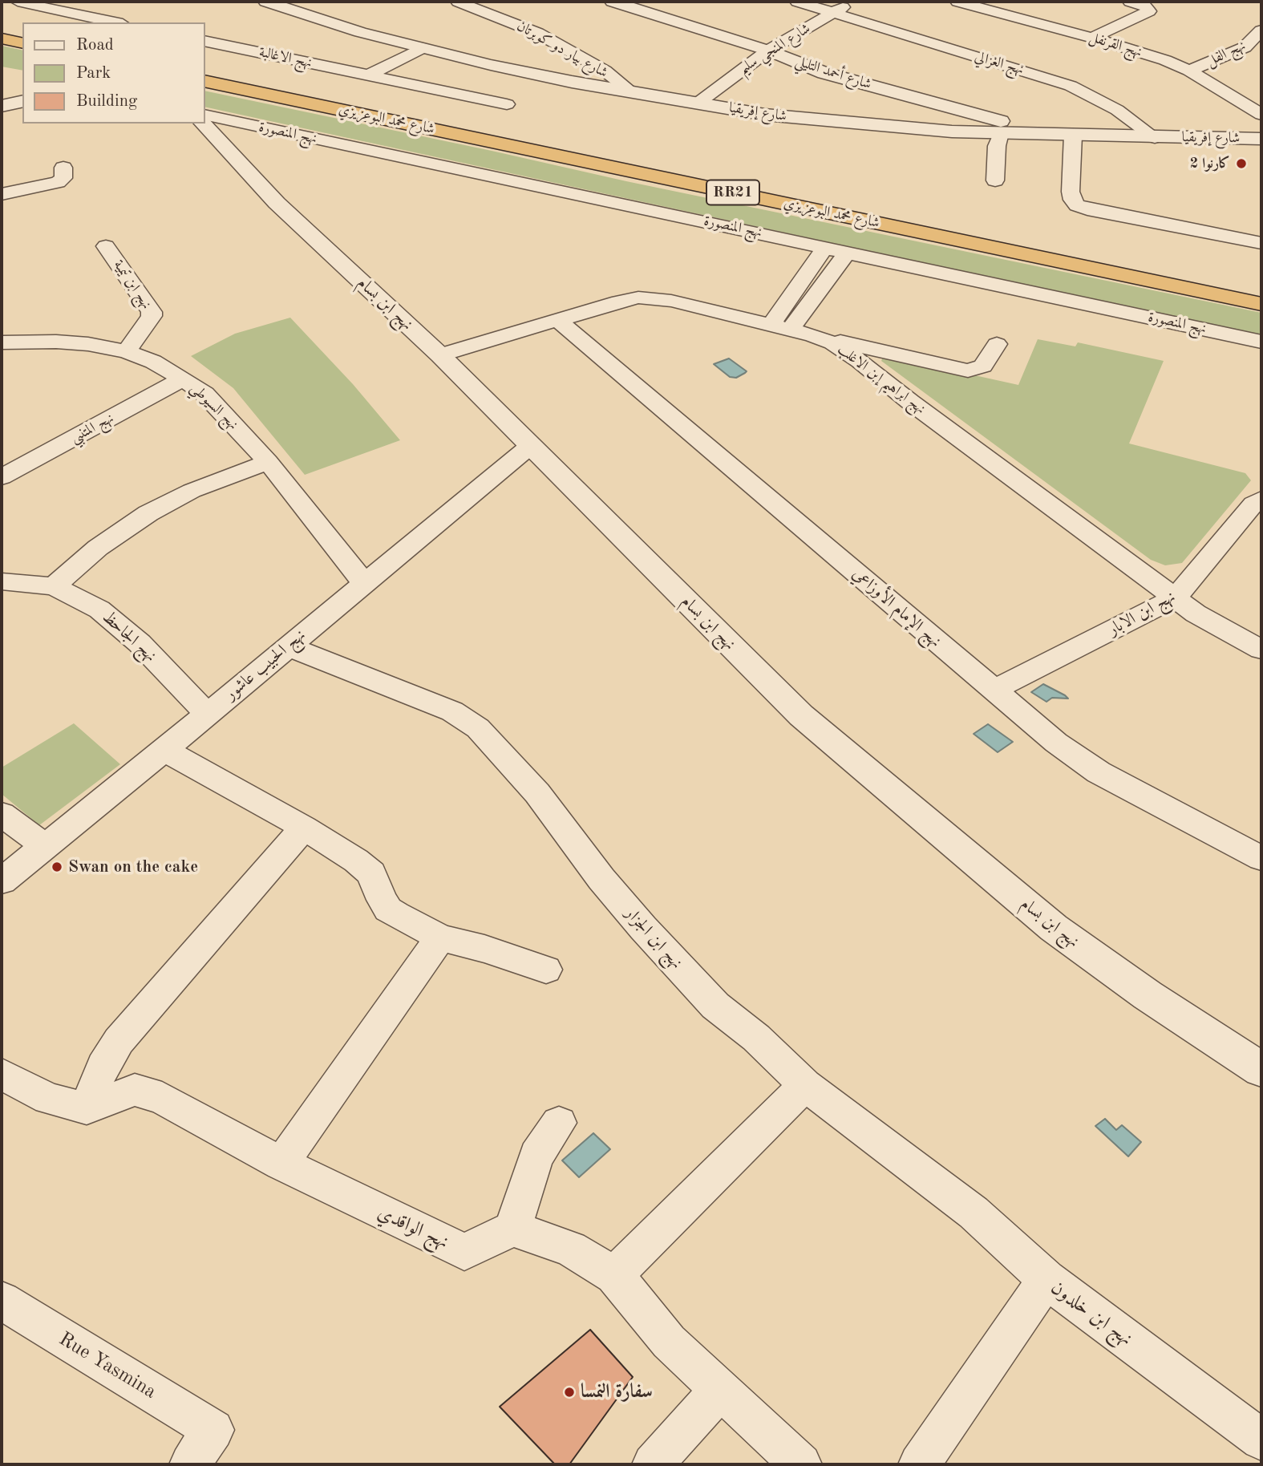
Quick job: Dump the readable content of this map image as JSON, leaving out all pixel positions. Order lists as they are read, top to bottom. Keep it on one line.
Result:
{"streets":{"highway":["شارع محمد البوعزيزي","RR21"],"street":["نهج القرنفل","شارع المنجي سليم","شارع بيار دو كوبرتان","نهج الفل","نهج الاغالبة","نهج الغزالي","شارع أحمد التليلي","شارع إفريقيا","نهج المنصورة","نهج ابن تيمية","نهج ابن بسام","نهج ابراهيم إبن الاغلب","نهج السيوطي","نهج المتنبي","نهج الإمام الأوزاعي","نهج ابن الابار","نهج الجاحظ","نهج الحبيب عاشور","نهج ابن الجزار","نهج الواقدي","نهج ابن خلدون","Rue Yasmina"]},"crossings":[["نهج القرنفل","نهج الفل"],["شارع المنجي سليم","نهج الغزالي"],["شارع المنجي سليم","شارع أحمد التليلي"],["شارع المنجي سليم","شارع إفريقيا"],["شارع بيار دو كوبرتان","شارع إفريقيا"],["نهج الغزالي","شارع إفريقيا"],["شارع أحمد التليلي","شارع إفريقيا"],["نهج ابن تيمية","نهج السيوطي"],["نهج ابن بسام","نهج ابراهيم إبن الاغلب"],["نهج ابن بسام","نهج الحبيب عاشور"],["نهج ابراهيم إبن الاغلب","نهج الإمام الأوزاعي"],["نهج ابراهيم إبن الاغلب","نهج ابن الابار"],["نهج السيوطي","نهج المتنبي"],["نهج السيوطي","نهج الحبيب عاشور"],["نهج الإمام الأوزاعي","نهج ابن الابار"],["نهج الجاحظ","نهج الحبيب عاشور"],["نهج الحبيب عاشور","نهج ابن الجزار"],["نهج ابن الجزار","نهج ابن خلدون"]],"places":["كارنوا 2","Swan on the cake","سفارة النمسا"],"legend":["Road","Park","Building"]}
